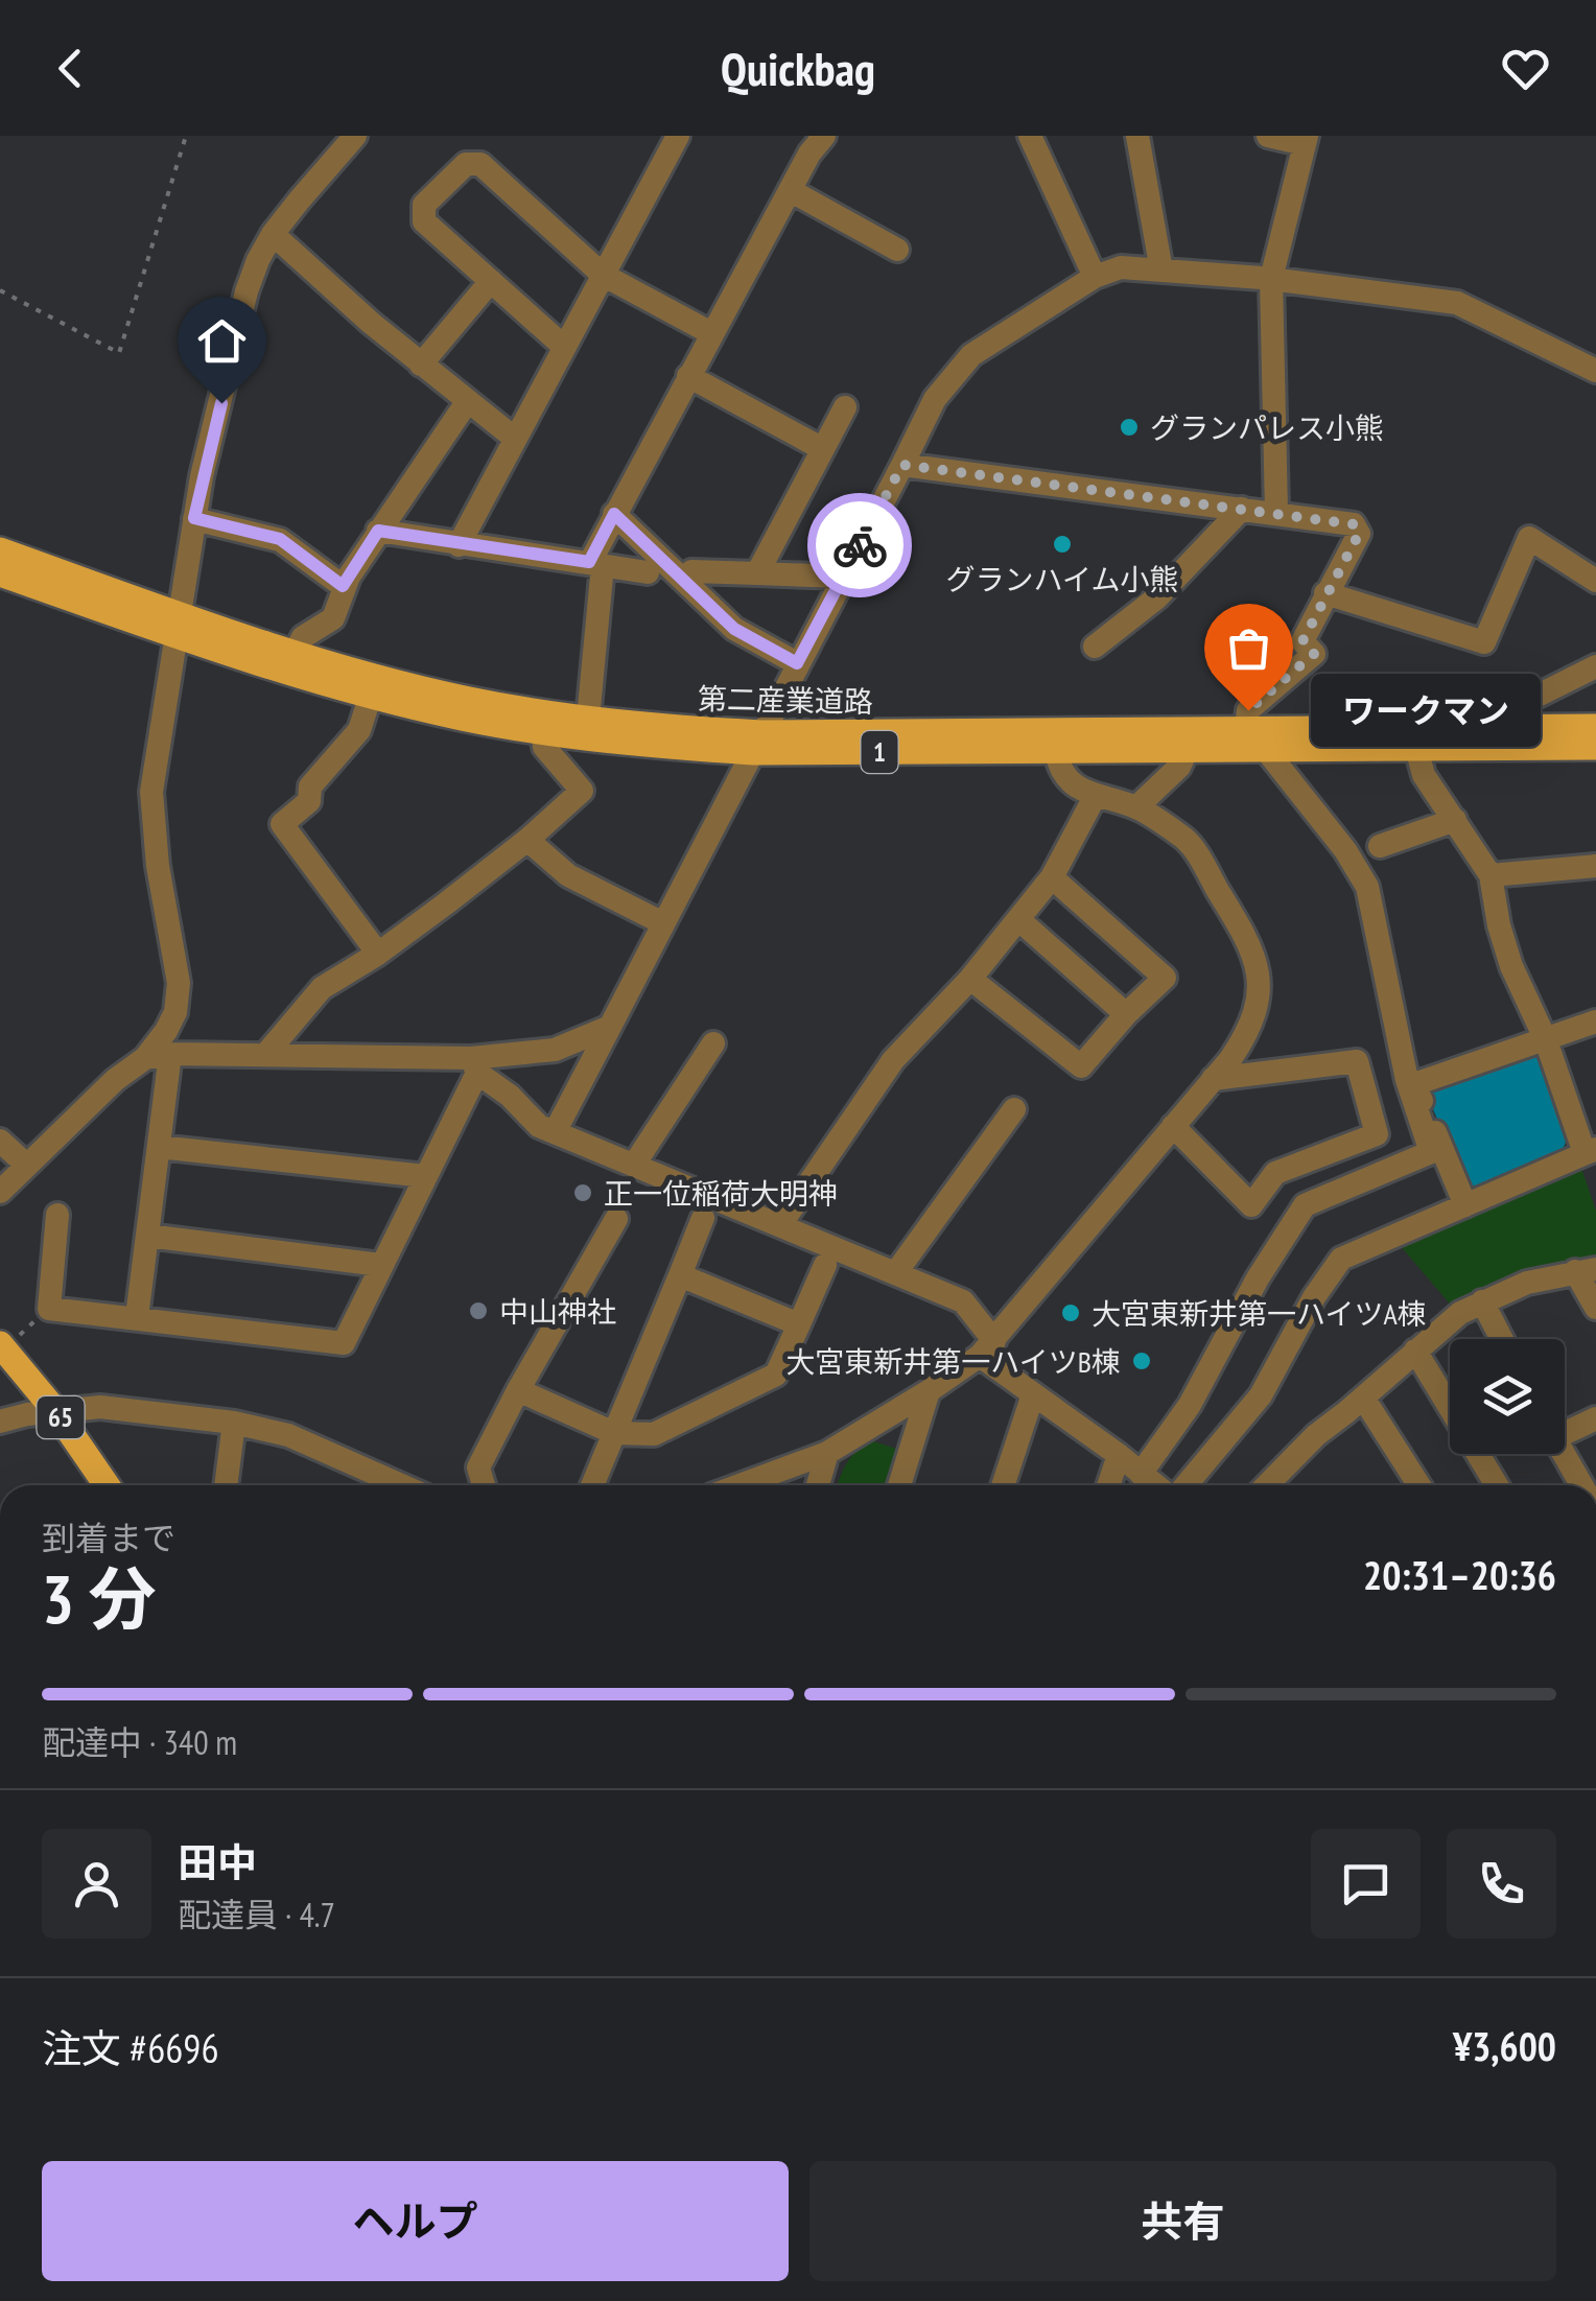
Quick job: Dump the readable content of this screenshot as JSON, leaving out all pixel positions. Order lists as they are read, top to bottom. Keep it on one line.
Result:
{"streets":{"main road":["第二産業道路","1","65"]},"places":["グランパレス小熊","グランハイム小熊","ワークマン","正一位稲荷大明神","中山神社","大宮東新井第一ハイツA棟","大宮東新井第一ハイツB棟"],"page":{"header":"Quickbag","bubble":"ワークマン","heading":["3 分","到着まで","20:31–20:36"],"panel":["田中","配達員 · 4.7","注文 #6696","¥3,600"],"bar":"配達中 · 340 m","buttons":["ヘルプ","共有"]}}
